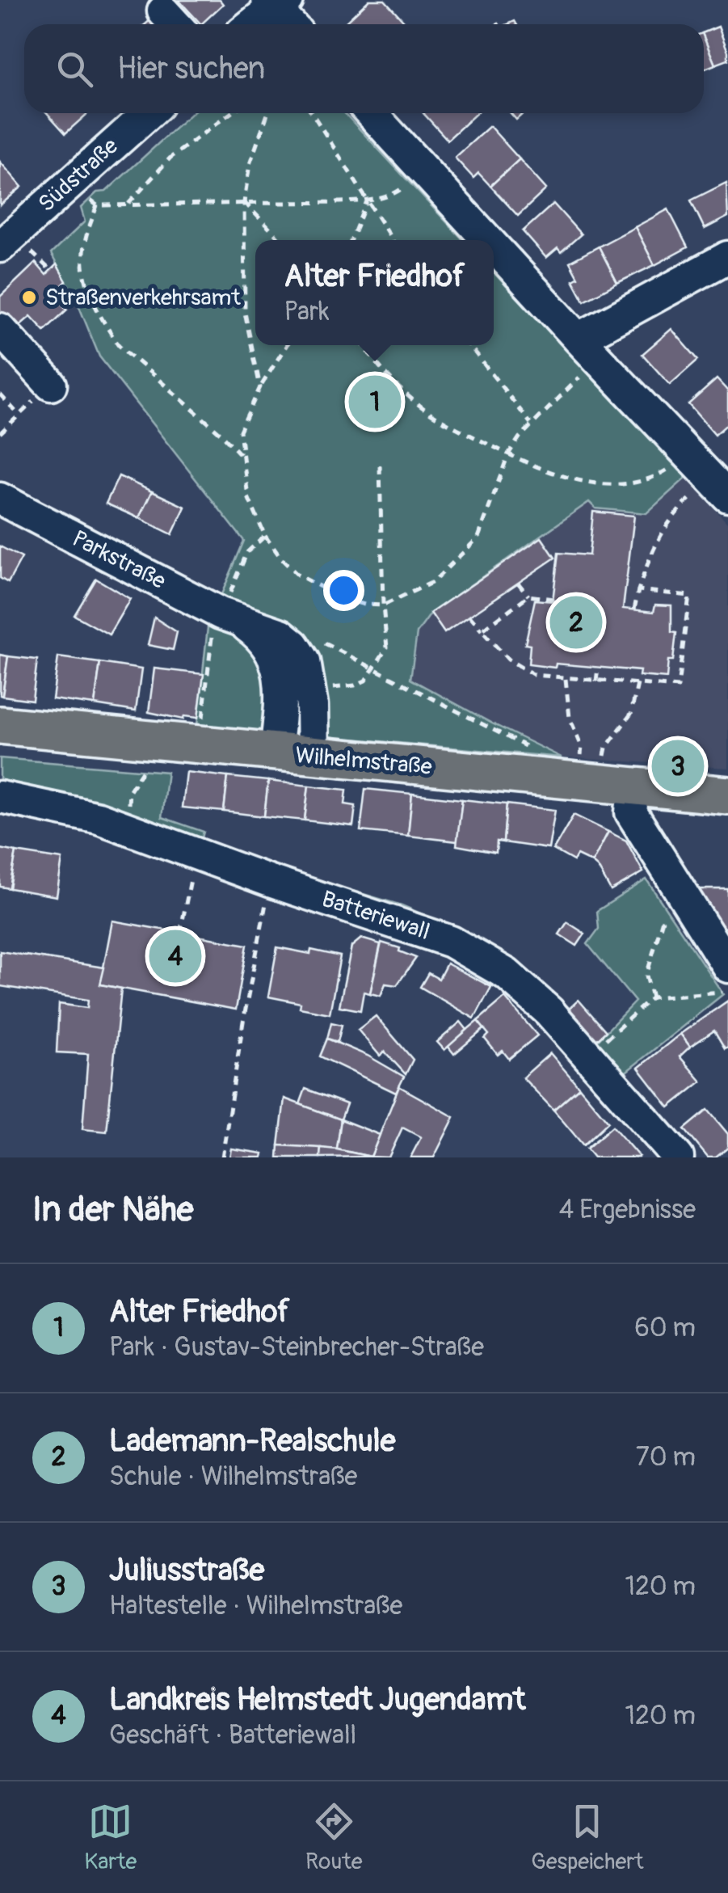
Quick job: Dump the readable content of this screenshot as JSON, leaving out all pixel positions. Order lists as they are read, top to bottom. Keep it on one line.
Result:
{"streets":{"main road":["Wilhelmstraße"],"street":["Südstraße","Parkstraße","Batteriewall"]},"crossings":[["Parkstraße","Wilhelmstraße"]],"places":["Straßenverkehrsamt"],"page":{"search":"Hier suchen","popup":["Alter Friedhof","Park"],"pins":["1","2","3","4"],"heading":["In der Nähe","4 Ergebnisse"],"list":[{"mark":"1","name":"Alter Friedhof","note":"Park · Gustav-Steinbrecher-Straße","value":"60 m"},{"mark":"2","name":"Lademann-Realschule","note":"Schule · Wilhelmstraße","value":"70 m"},{"mark":"3","name":"Juliusstraße","note":"Haltestelle · Wilhelmstraße","value":"120 m"},{"mark":"4","name":"Landkreis Helmstedt Jugendamt","note":"Geschäft · Batteriewall","value":"120 m"}],"nav":["Karte","Route","Gespeichert"]}}
